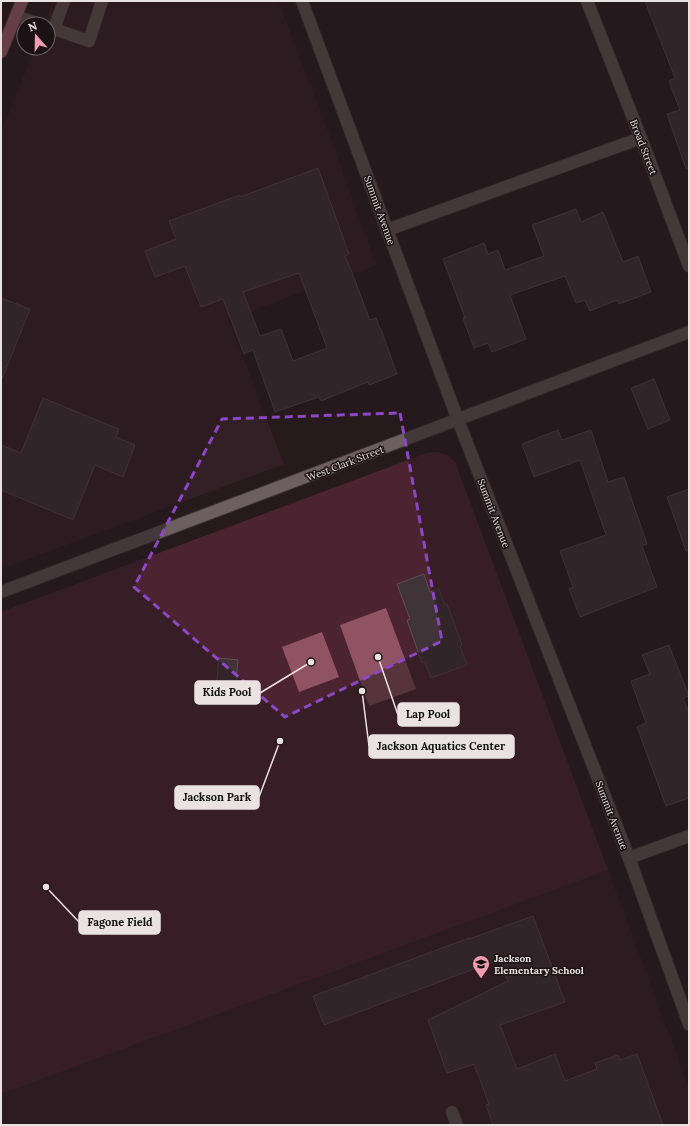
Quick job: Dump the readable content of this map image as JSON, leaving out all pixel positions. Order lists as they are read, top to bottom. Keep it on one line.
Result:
{"streets":{"street":["Broad Street","Summit Avenue","West Clark Street"]},"crossings":[["Summit Avenue","West Clark Street"]],"places":{"other":["Lap Pool","Kids Pool","Jackson Aquatics Center","Jackson Park","Fagone Field"],"school or university":["Jackson Elementary School"]},"north":"top"}
